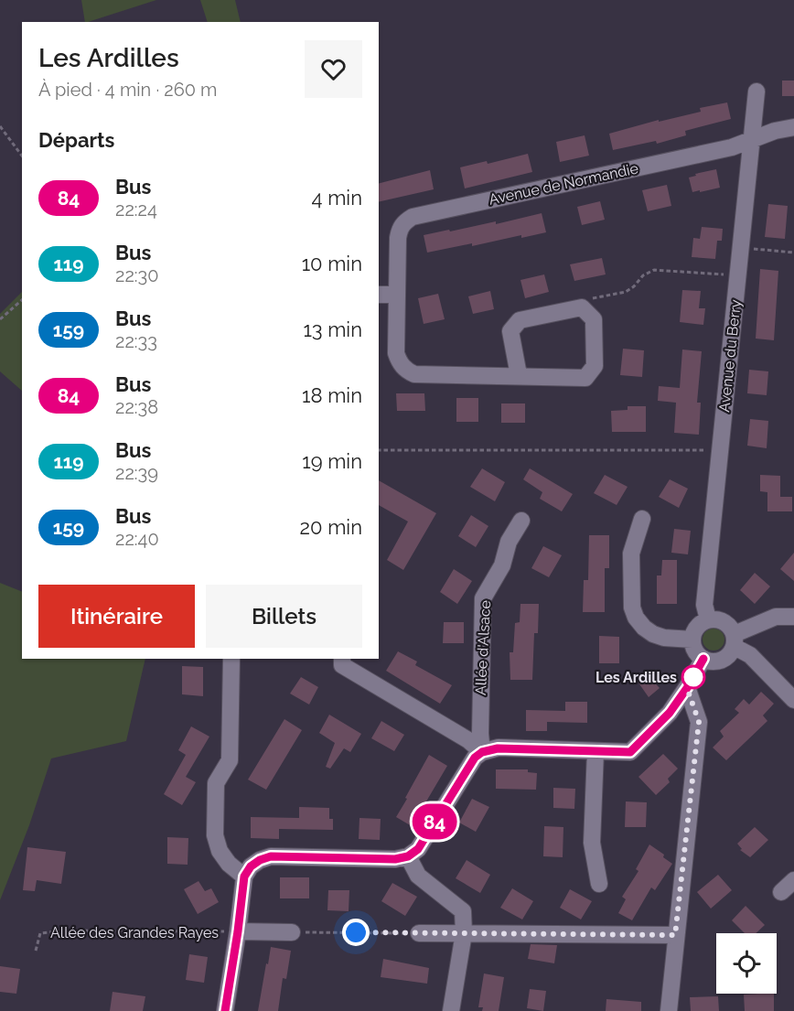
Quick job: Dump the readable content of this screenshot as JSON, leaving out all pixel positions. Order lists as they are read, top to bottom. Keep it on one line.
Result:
{"streets":{"street":["Avenue de Normandie","Avenue du Berry","Allée d'Alsace","Allée des Grandes Rayes"]},"crossings":[["Avenue de Normandie","Avenue du Berry"]],"places":["Les Ardilles"],"lines":["bus line 84"],"page":{"on_map":"84","heading":[["Les Ardilles","À pied · 4 min · 260 m"],"Départs"],"list":[{"mark":"84","name":"Bus","note":"22:24","value":"4 min"},{"mark":"119","name":"Bus","note":"22:30","value":"10 min"},{"mark":"159","name":"Bus","note":"22:33","value":"13 min"},{"mark":"84","name":"Bus","note":"22:38","value":"18 min"},{"mark":"119","name":"Bus","note":"22:39","value":"19 min"},{"mark":"159","name":"Bus","note":"22:40","value":"20 min"}],"buttons":["Itinéraire","Billets"]}}
